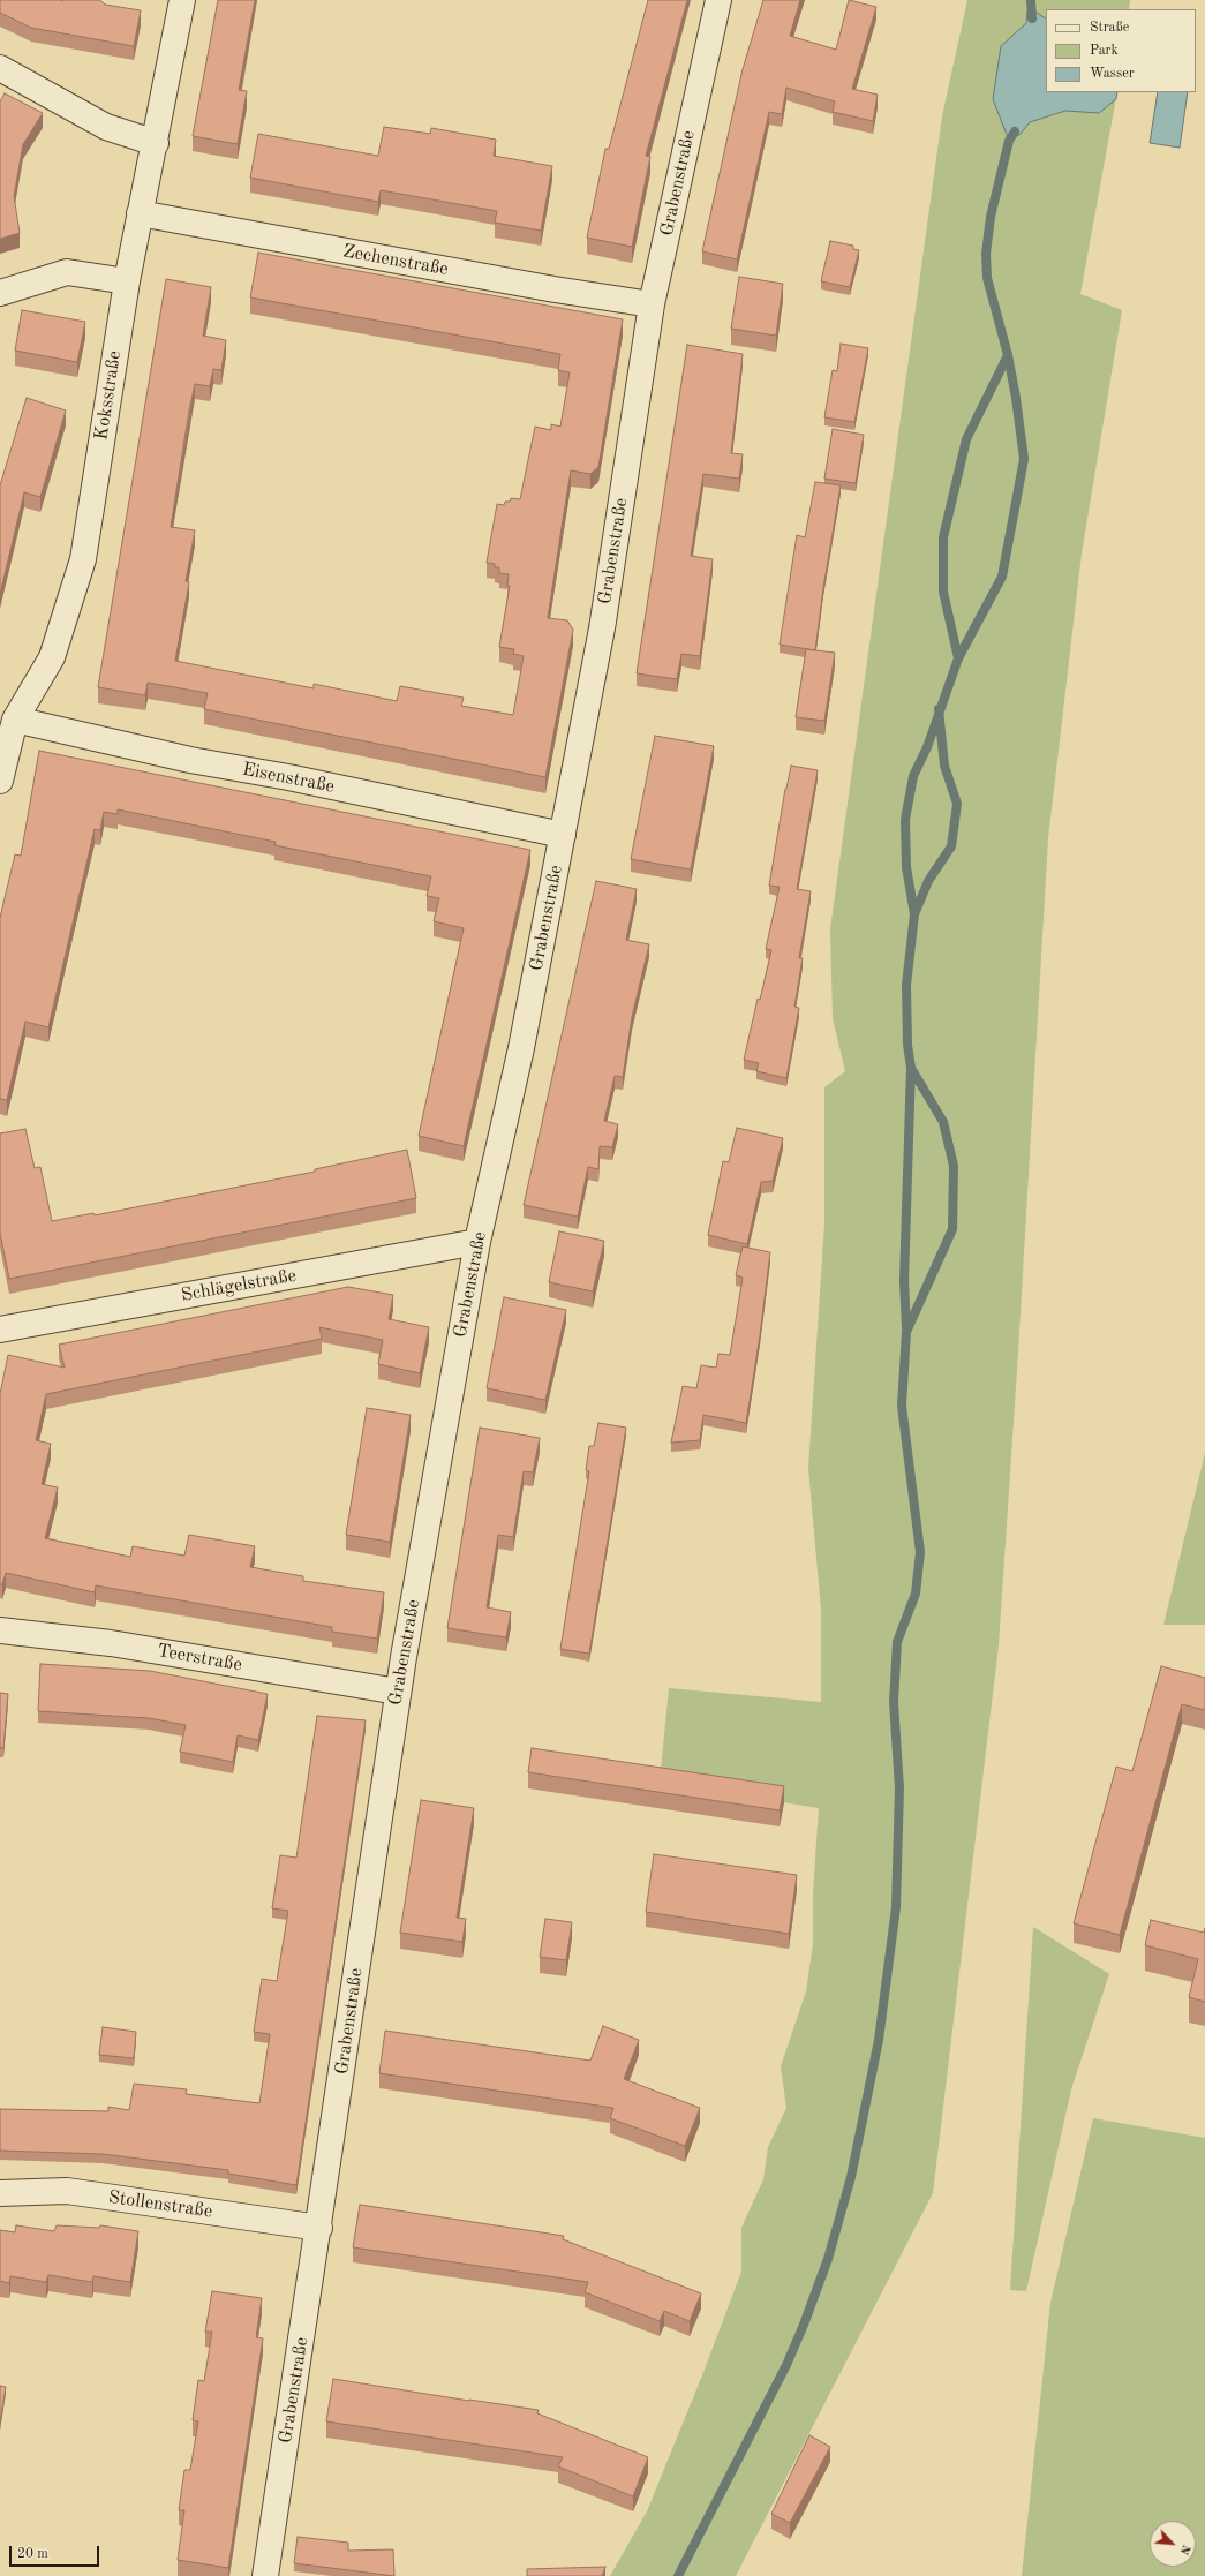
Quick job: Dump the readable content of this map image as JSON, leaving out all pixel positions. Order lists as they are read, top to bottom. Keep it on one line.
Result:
{"streets":{"street":["Grabenstraße","Zechenstraße","Koksstraße","Eisenstraße","Schlägelstraße","Teerstraße","Stollenstraße"]},"crossings":[["Grabenstraße","Zechenstraße"],["Grabenstraße","Eisenstraße"],["Grabenstraße","Schlägelstraße"],["Grabenstraße","Teerstraße"],["Grabenstraße","Stollenstraße"],["Zechenstraße","Koksstraße"],["Koksstraße","Eisenstraße"]],"legend":["Straße","Park","Wasser"],"scale_bar":"20 m","north":"bottom right"}
